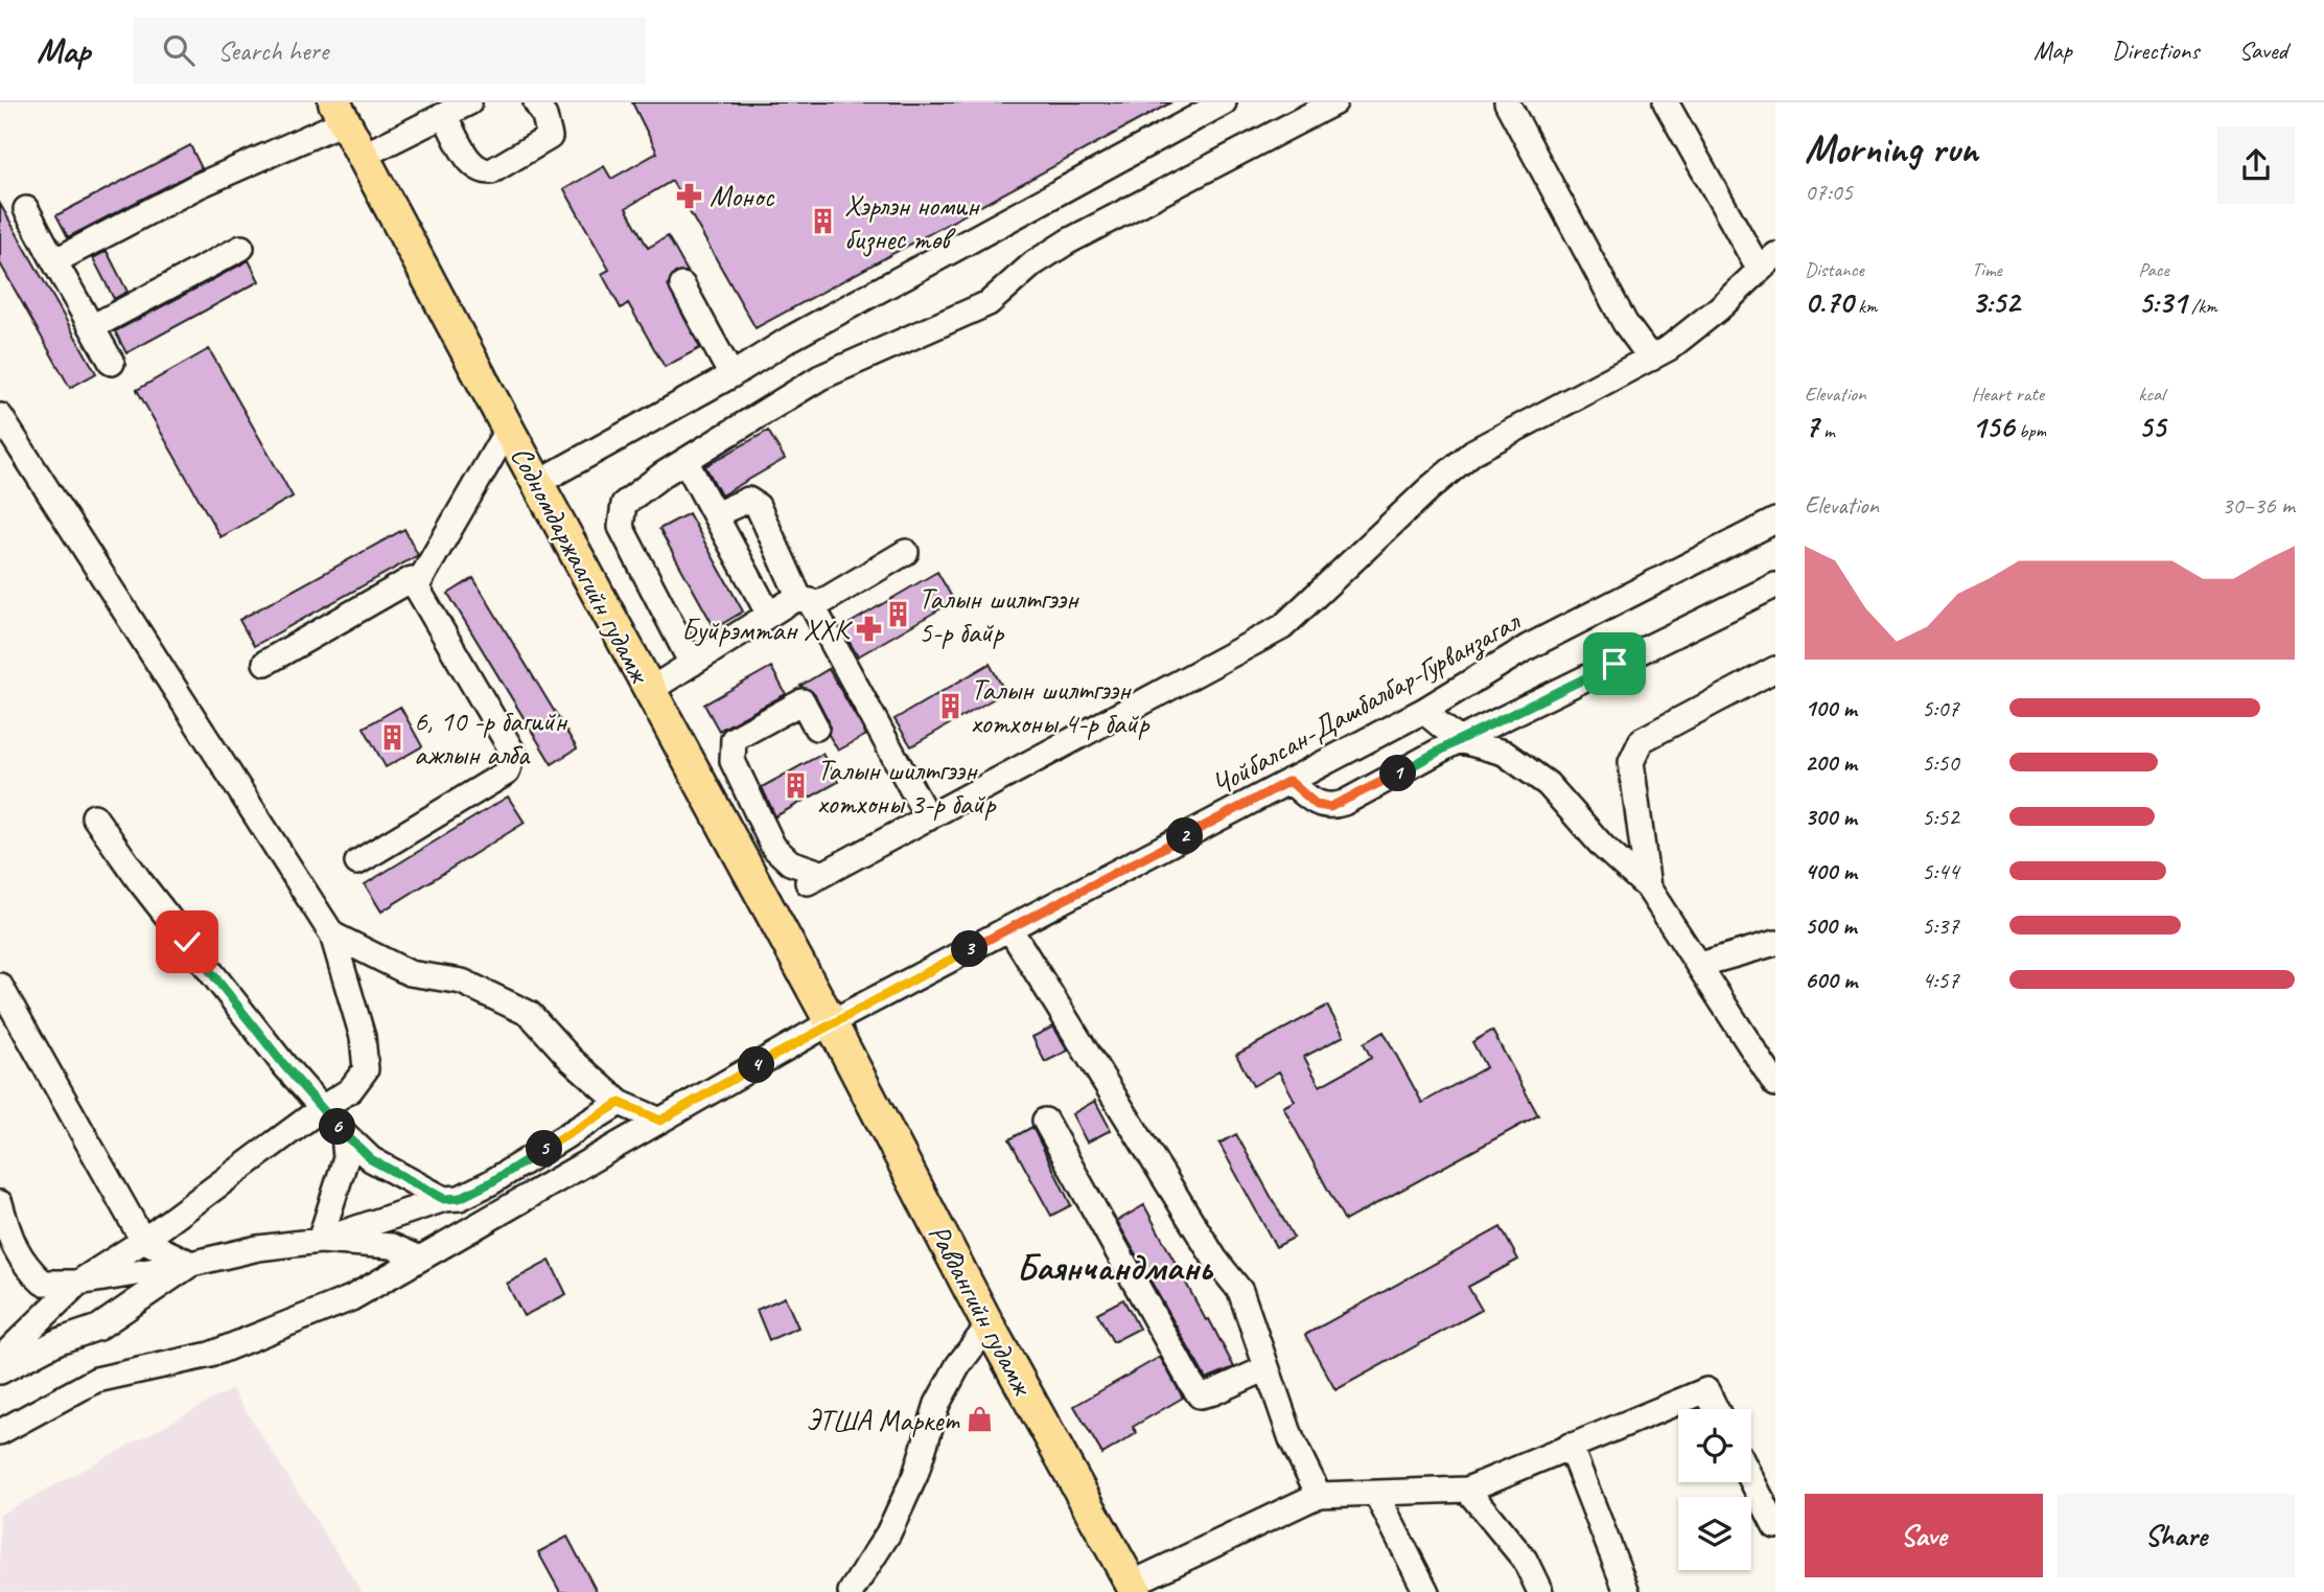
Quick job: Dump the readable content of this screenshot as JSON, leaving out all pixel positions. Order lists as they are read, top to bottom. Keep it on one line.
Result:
{"streets":{"main road":["Содномдаржаагийн гудамж","Равдангийн гудамж"],"street":["Чойбалсан-Дашбалбар-Гурванзагал"]},"crossings":[["Содномдаржаагийн гудамж","Чойбалсан-Дашбалбар-Гурванзагал"],["Содномдаржаагийн гудамж","Равдангийн гудамж"],["Чойбалсан-Дашбалбар-Гурванзагал","Равдангийн гудамж"]],"districts":["Баянчандмань"],"places":{"pharmacy":["Монос","Буйрэмтан ХХК"],"building":["Хэрлэн номин бизнес төв","Талын шилтгээн 5-р байр","Талын шилтгээн хотхоны 4-р байр","6, 10 -р багийн ажлын алба","Талын шилтгээн хотхоны 3-р байр"],"shop":["ЭТША Маркет"]},"page":{"header":"Map","search":"Search here","nav":["Map","Directions","Saved"],"heading":["Morning run","07:05"],"stats":[["Distance","0.70 km"],["Time","3:52"],["Pace","5:31 /km"],["Elevation","7 m"],["Heart rate","156 bpm"],["kcal","55"]],"chart":["Elevation","30–36 m"],"list":[{"name":"100 m","note":"5:07"},{"name":"200 m","note":"5:50"},{"name":"300 m","note":"5:52"},{"name":"400 m","note":"5:44"},{"name":"500 m","note":"5:37"},{"name":"600 m","note":"4:57"}],"pins":["1","2","3","4","6","5"],"buttons":["Save","Share"]}}
